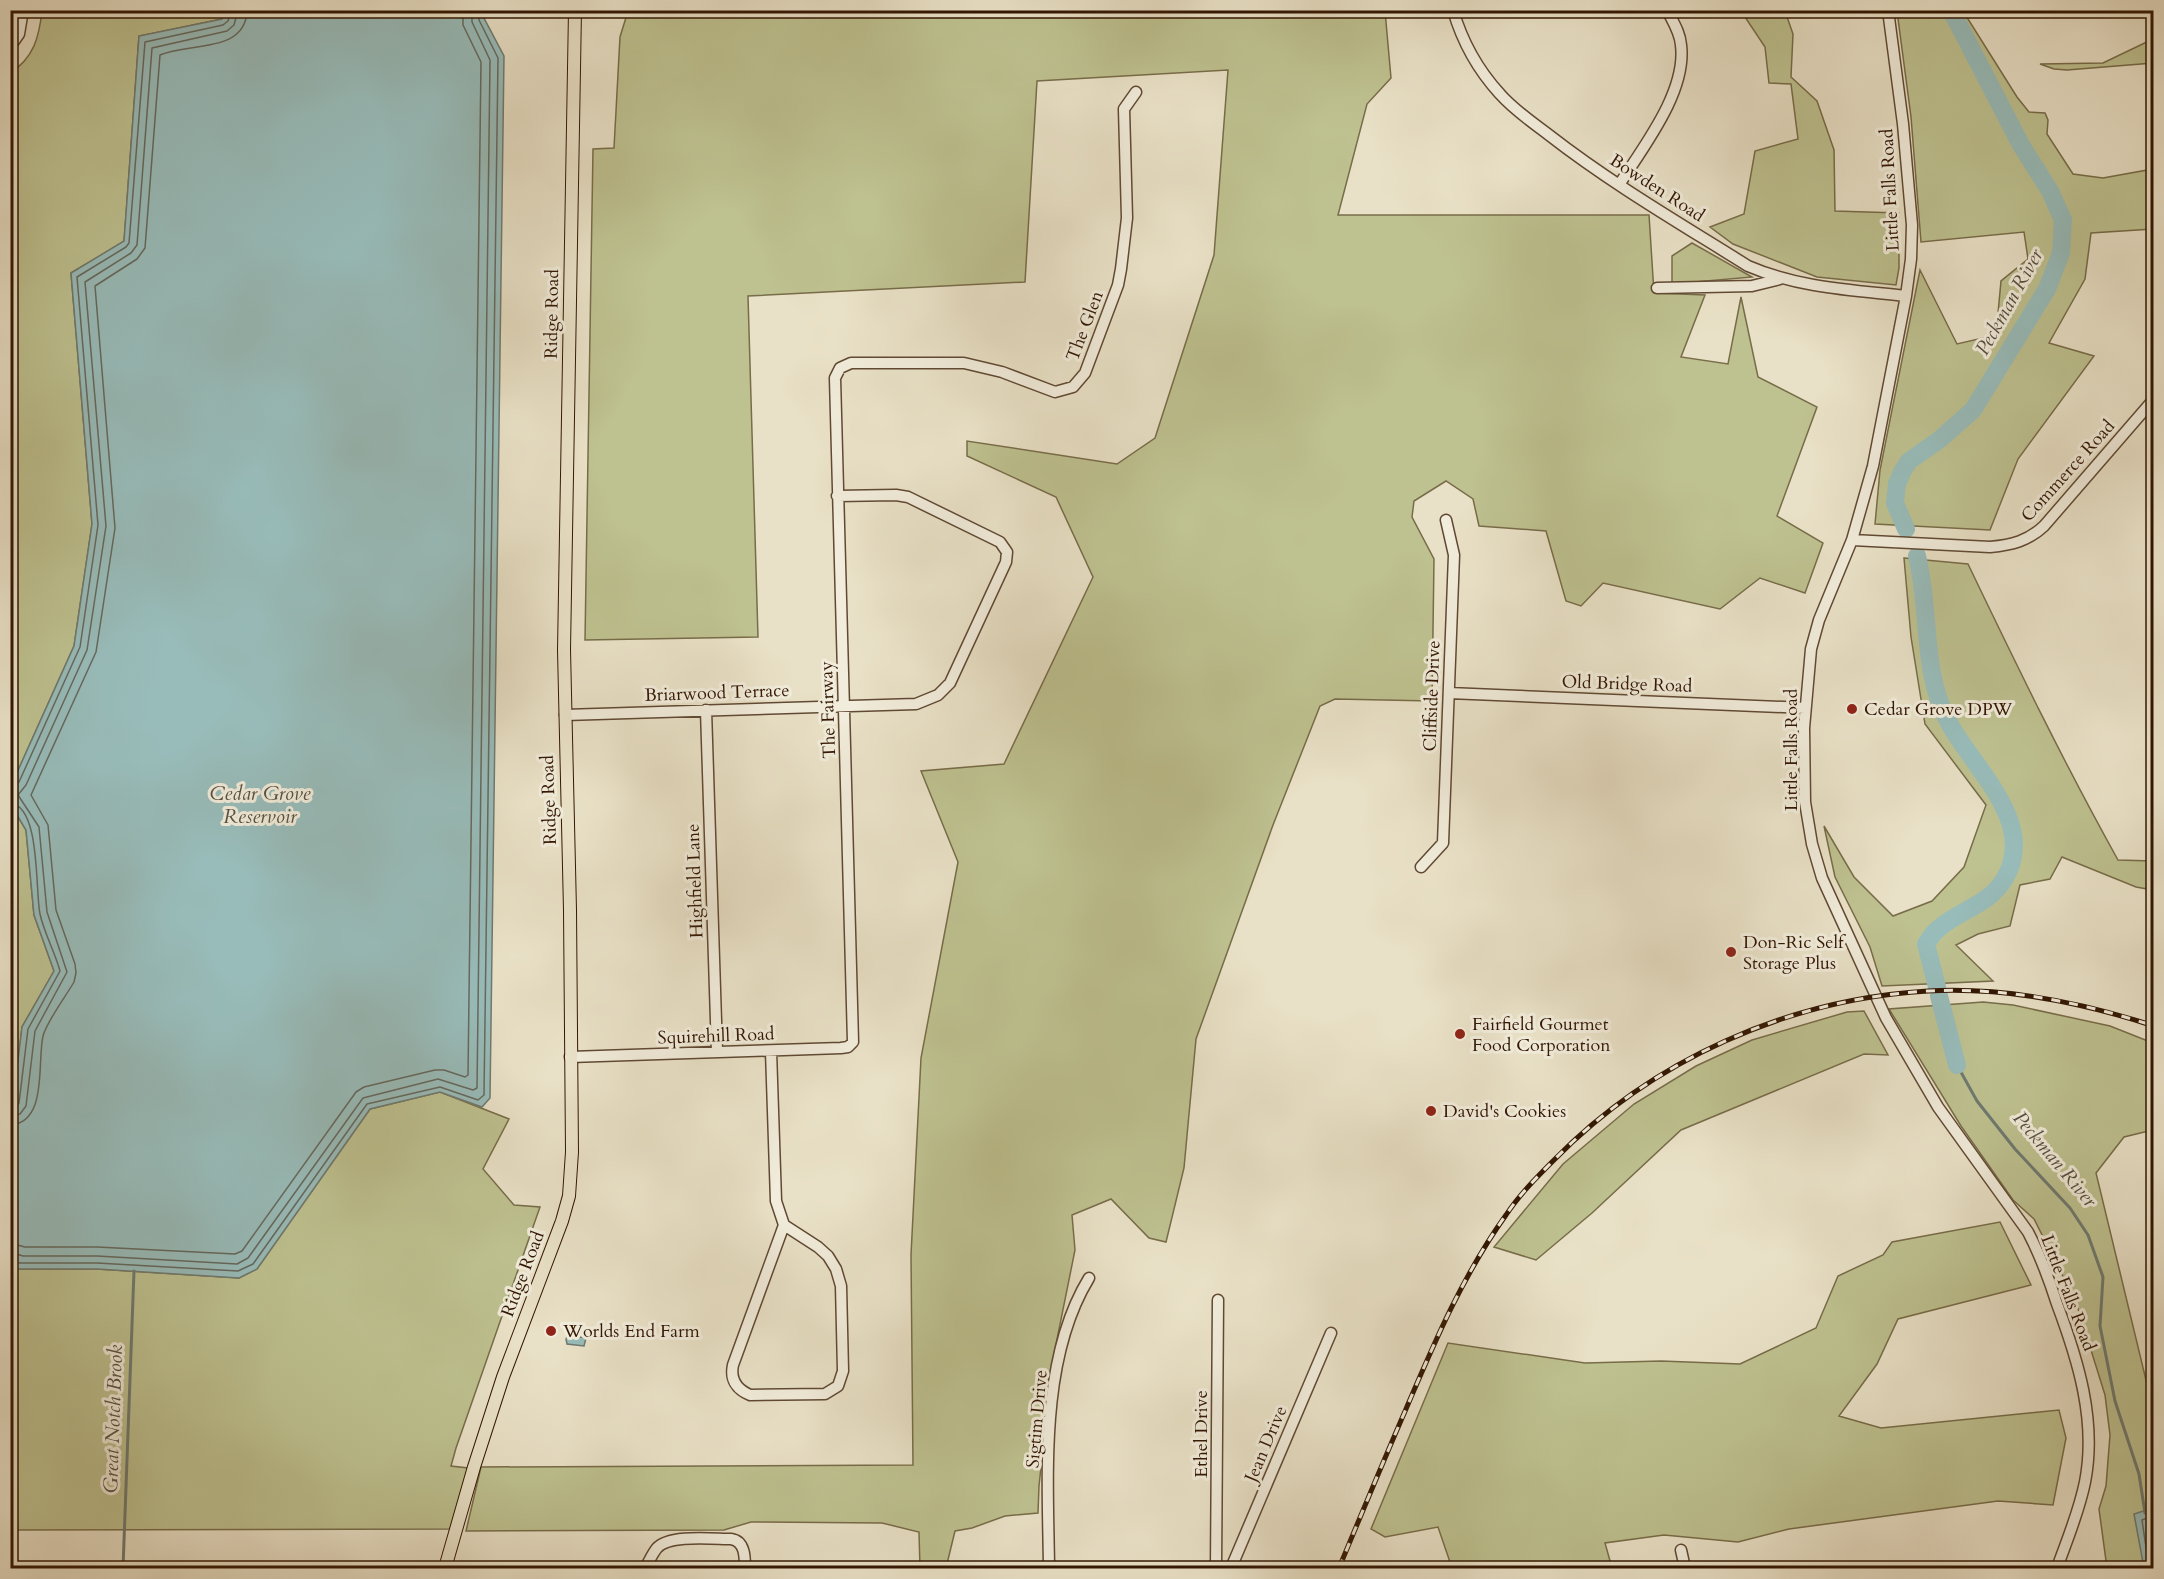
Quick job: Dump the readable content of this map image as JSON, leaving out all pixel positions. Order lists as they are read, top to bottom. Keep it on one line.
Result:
{"streets":{"main road":["Ridge Road"],"street":["Bowden Road","Little Falls Road","The Glen","Commerce Road","Old Bridge Road","Briarwood Terrace","Cliffside Drive","The Fairway","Highfield Lane","Squirehill Road","Sigtim Drive","Ethel Drive","Jean Drive"]},"crossings":[["Bowden Road","Little Falls Road"],["Little Falls Road","Commerce Road"],["Little Falls Road","Old Bridge Road"],["Ridge Road","Briarwood Terrace"],["Ridge Road","Squirehill Road"],["The Glen","The Fairway"],["Old Bridge Road","Cliffside Drive"],["Briarwood Terrace","The Fairway"],["Briarwood Terrace","Highfield Lane"],["The Fairway","Squirehill Road"],["Highfield Lane","Squirehill Road"]],"water":["Peckman River","Cedar Grove Reservoir","Great Notch Brook"],"places":["Cedar Grove DPW","Don-Ric Self Storage Plus","Fairfield Gourmet Food Corporation","David's Cookies","Worlds End Farm"]}
